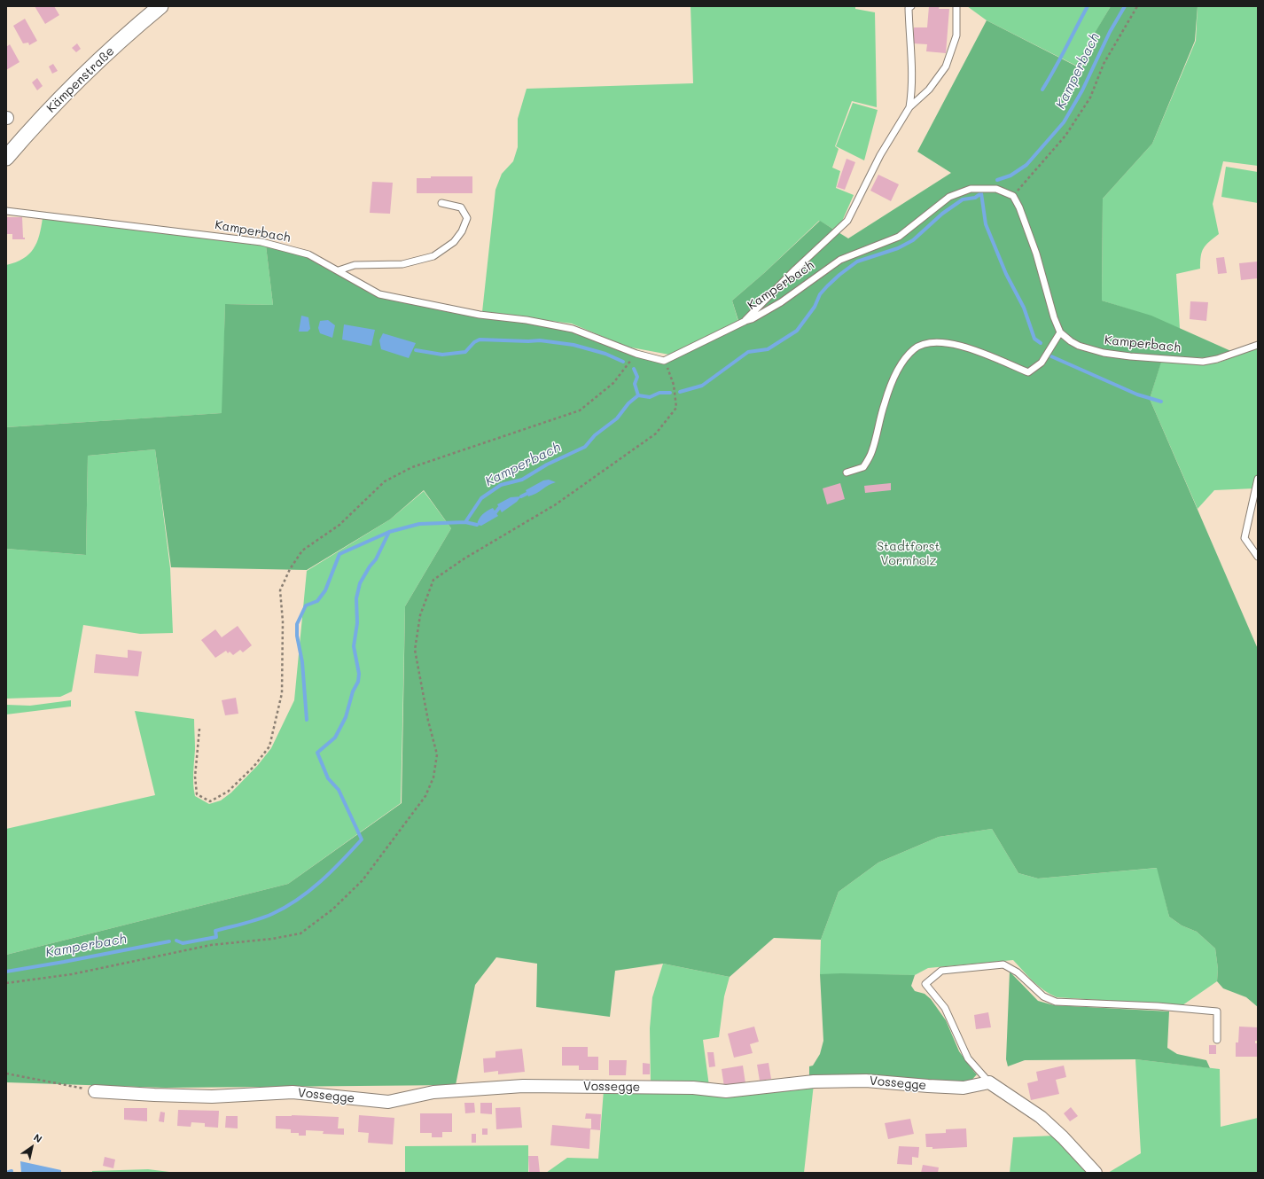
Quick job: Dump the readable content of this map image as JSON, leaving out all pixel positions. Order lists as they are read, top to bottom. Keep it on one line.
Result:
{"streets":{"street":["Kämpenstraße","Vossegge"],"lane":["Kamperbach"]},"water":["Kamperbach"],"parks":["Stadtforst Vormholz"],"north":"top right"}
